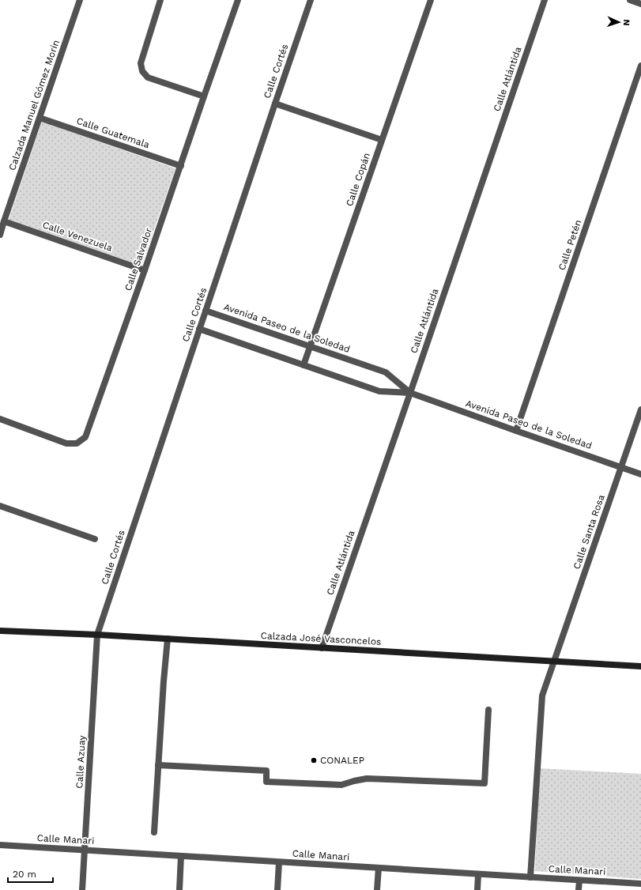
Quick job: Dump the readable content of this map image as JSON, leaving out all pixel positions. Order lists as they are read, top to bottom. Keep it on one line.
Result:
{"streets":{"main road":["Calzada José Vasconcelos"],"street":["Calle Cortés","Calle Atlántida","Calzada Manuel Gómez Morín","Calle Guatemala","Calle Copán","Calle Venezuela","Calle Petén","Calle Salvador","Avenida Paseo de la Soledad","Calle Santa Rosa","Calle Azuay","Calle Manari"]},"crossings":[["Calle Cortés","Avenida Paseo de la Soledad"],["Calle Cortés","Calzada José Vasconcelos"],["Calle Cortés","Calle Azuay"],["Calle Atlántida","Avenida Paseo de la Soledad"],["Calle Atlántida","Calzada José Vasconcelos"],["Calzada Manuel Gómez Morín","Calle Guatemala"],["Calzada Manuel Gómez Morín","Calle Venezuela"],["Calle Guatemala","Calle Salvador"],["Calle Copán","Avenida Paseo de la Soledad"],["Calle Venezuela","Calle Salvador"],["Calle Petén","Avenida Paseo de la Soledad"],["Avenida Paseo de la Soledad","Calle Santa Rosa"],["Calle Santa Rosa","Calzada José Vasconcelos"],["Calle Santa Rosa","Calle Manari"],["Calzada José Vasconcelos","Calle Azuay"],["Calle Azuay","Calle Manari"]],"places":["CONALEP"],"scale_bar":"20 m","north":"right"}
